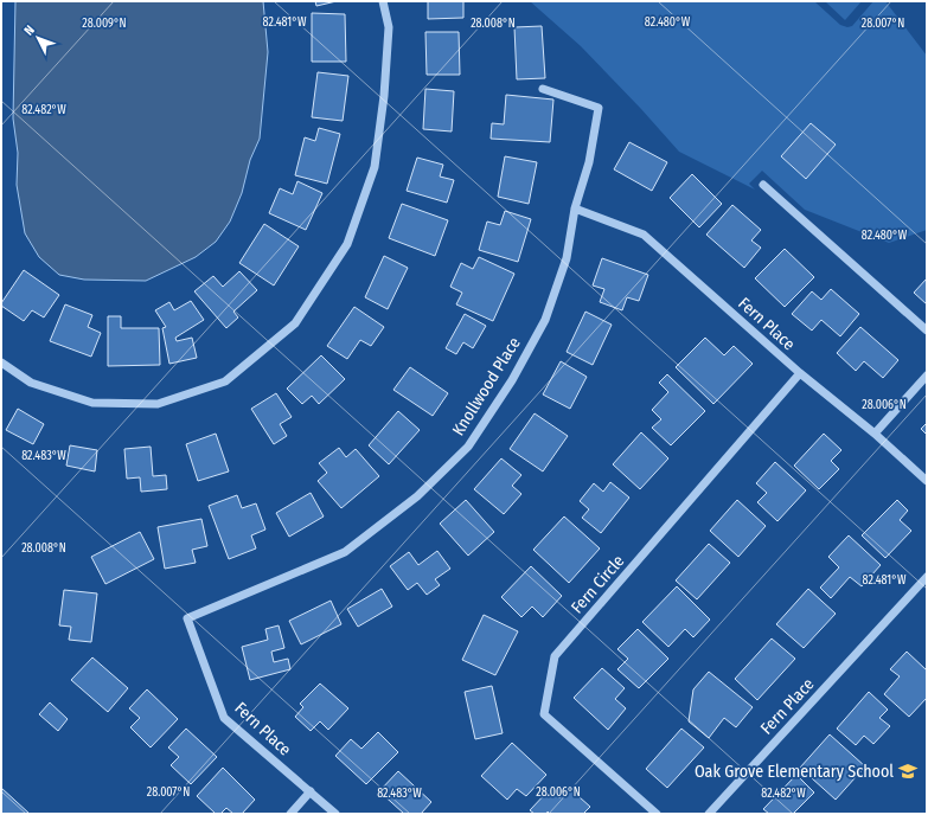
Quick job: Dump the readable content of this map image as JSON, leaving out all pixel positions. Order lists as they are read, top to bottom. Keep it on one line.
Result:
{"streets":{"street":["Fern Place","Knollwood Place","Fern Circle"]},"crossings":[["Fern Place","Knollwood Place"],["Fern Place","Fern Circle"]],"places":{"school or university":["Oak Grove Elementary School"]},"north":"top left","coordinates":["82.481°W","82.480°W","28.009°N","28.008°N","28.007°N","82.482°W","28.006°N","82.483°W"]}
